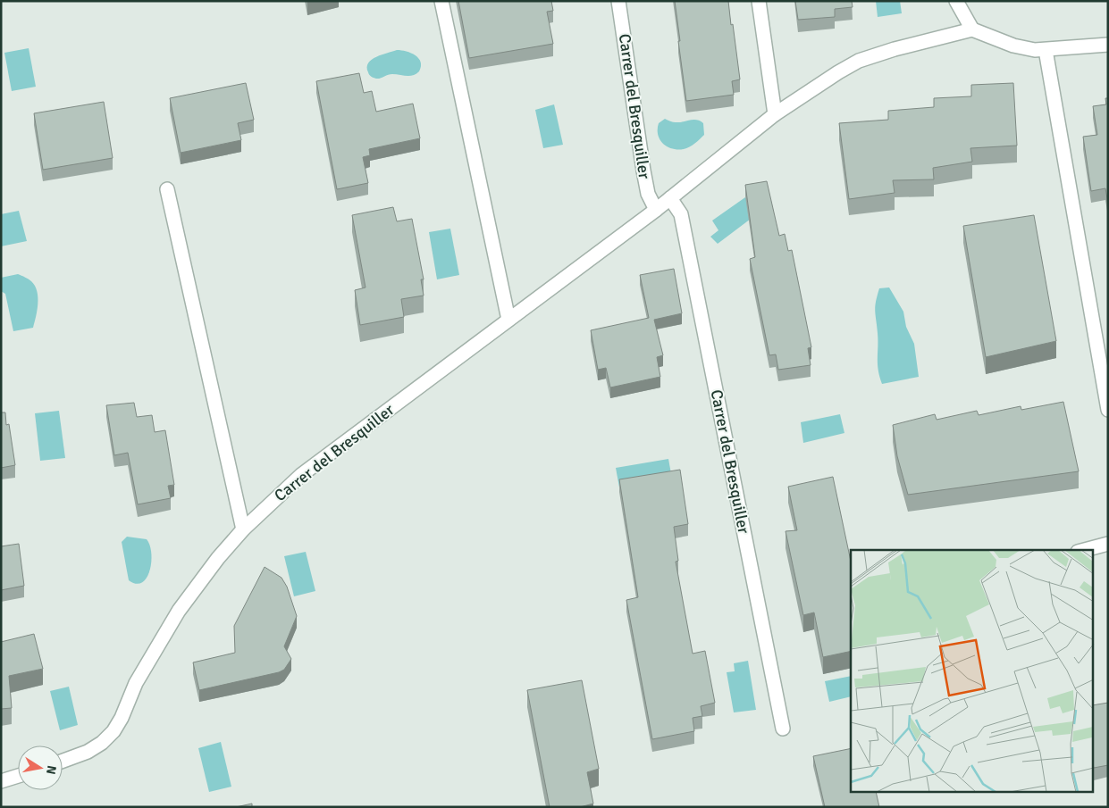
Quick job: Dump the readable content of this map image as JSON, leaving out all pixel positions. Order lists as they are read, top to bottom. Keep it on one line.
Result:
{"streets":{"street":["Carrer del Bresquiller"]},"north":"right"}
